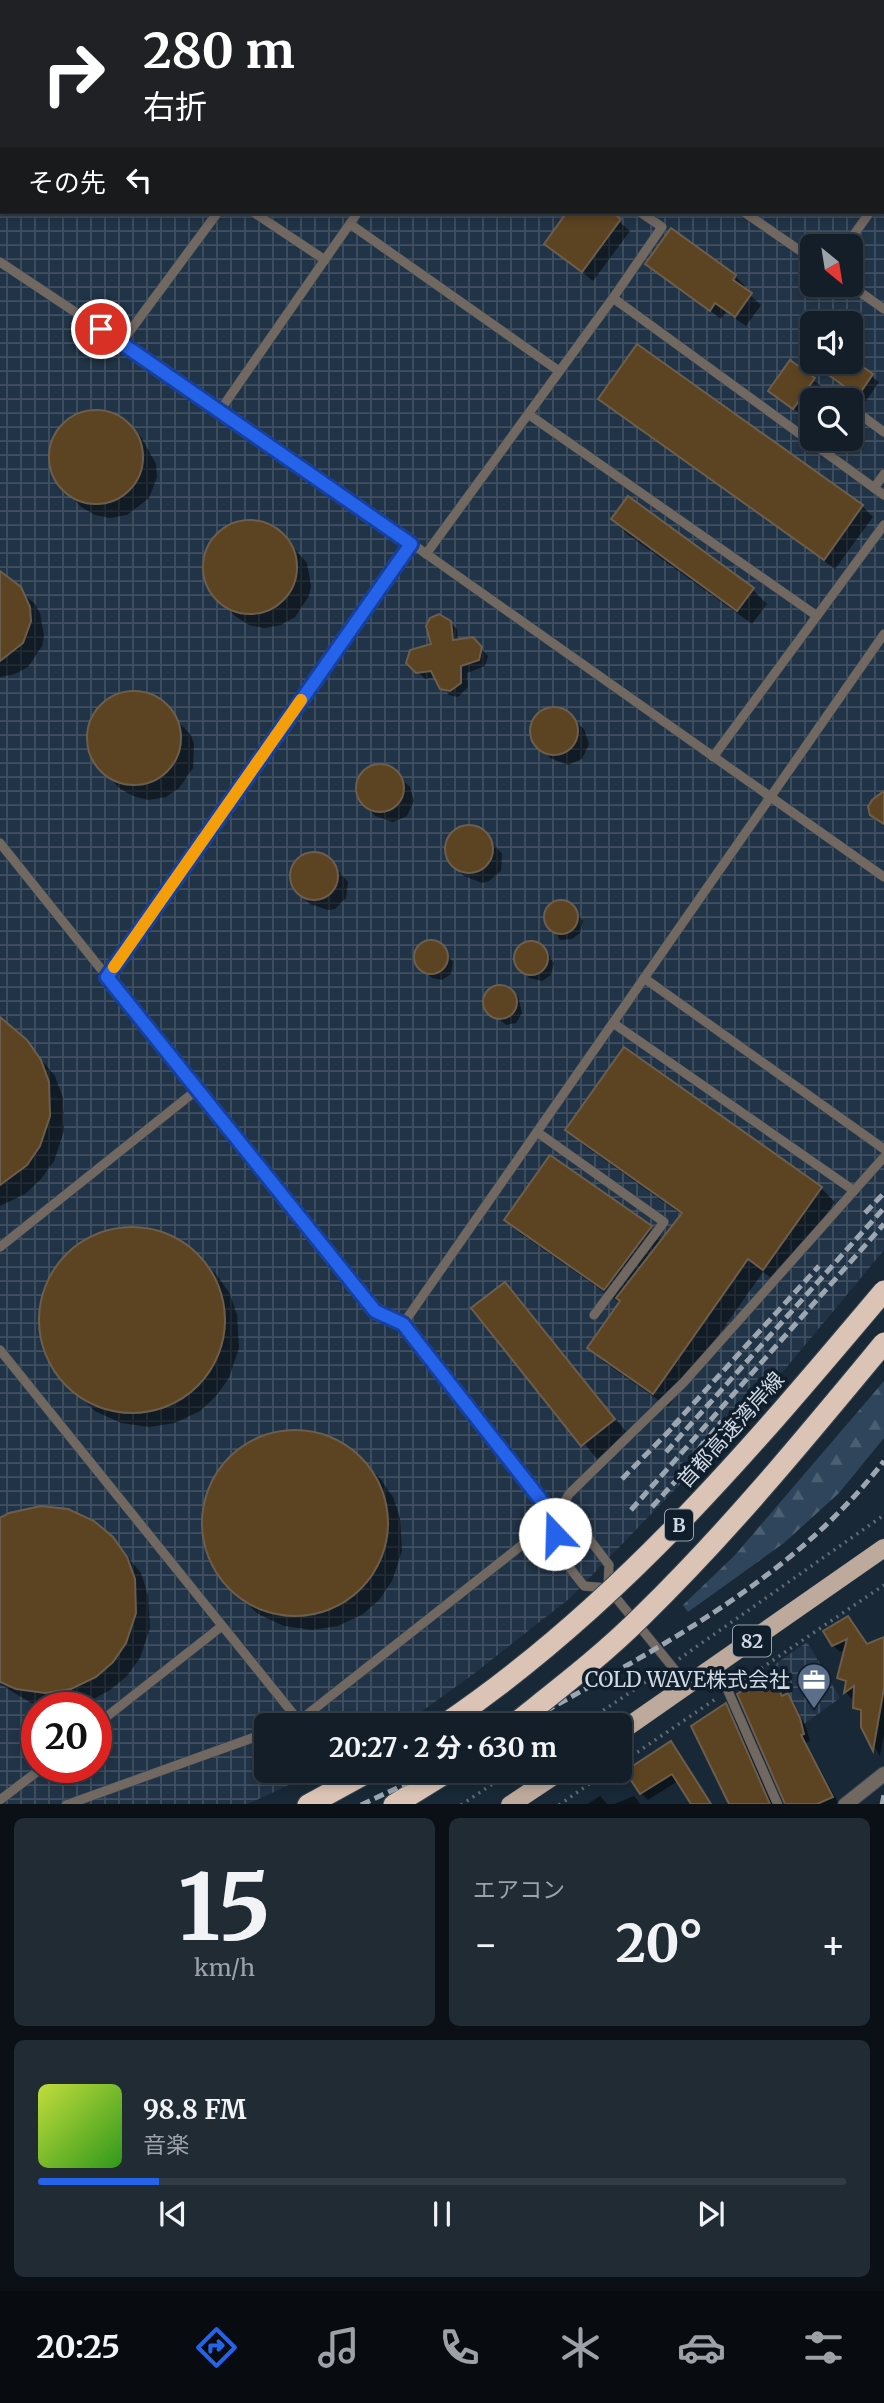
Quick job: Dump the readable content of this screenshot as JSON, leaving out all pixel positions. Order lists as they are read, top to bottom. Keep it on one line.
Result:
{"streets":{"highway":["首都高速湾岸線","B"],"main road":["82"]},"places":{"office":["COLD WAVE株式会社"]},"north":"bottom right","page":{"turn":["280 m","右折"],"then":"その先","limit":"20","trip":"20:27 · 2 分 · 630 m","tile":[["15","km/h"],"エアコン"],"heat":["−","20°","+"],"song":["98.8 FM","音楽"],"tabs":"20:25"}}
